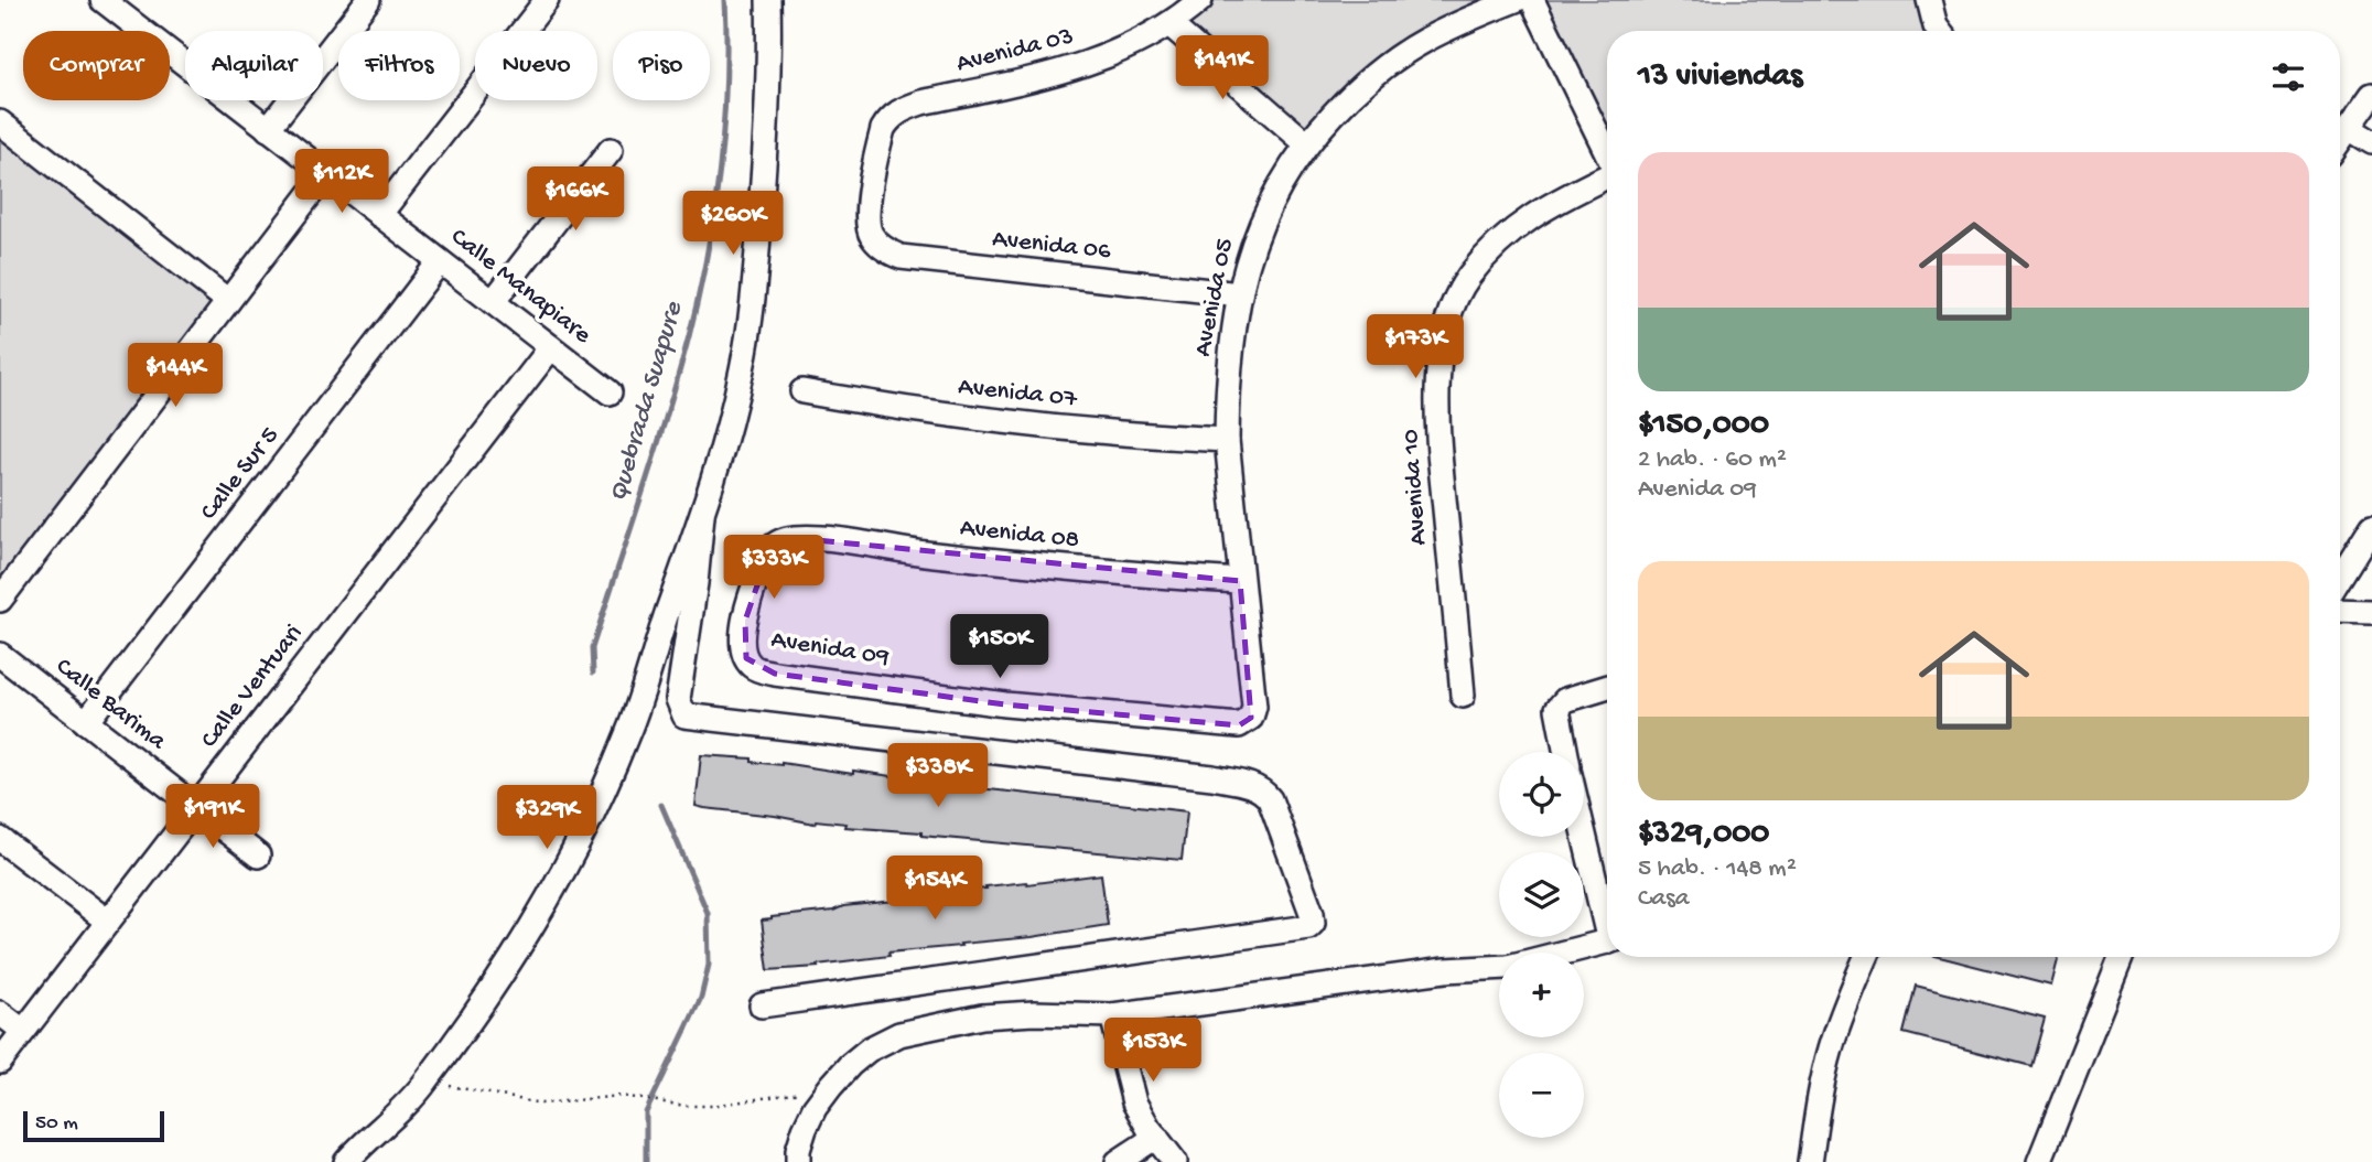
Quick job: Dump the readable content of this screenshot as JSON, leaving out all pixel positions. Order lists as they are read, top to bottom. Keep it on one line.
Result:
{"streets":{"street":["Avenida 03","Avenida 06","Calle Manapiare","Avenida 05","Avenida 07","Calle Sur 5","Avenida 10","Avenida 08","Avenida 09","Calle Ventuari","Calle Barima"]},"crossings":[["Avenida 03","Avenida 06"],["Avenida 06","Avenida 05"],["Calle Manapiare","Calle Sur 5"],["Calle Manapiare","Calle Ventuari"],["Avenida 05","Avenida 07"],["Avenida 05","Avenida 08"],["Avenida 05","Avenida 09"],["Calle Sur 5","Calle Barima"],["Avenida 08","Avenida 09"],["Calle Ventuari","Calle Barima"]],"water":["Quebrada Suapure"],"scale_bar":"50 m","page":{"chip":["Comprar","Alquilar","Filtros","Nuevo","Piso"],"heading":"13 viviendas","price":["$141K","$112K","$166K","$260K","$173K","$144K","$333K","$150K","$338K","$191K","$329K","$154K","$153K"],"list":[{"name":"$150,000","note":"2 hab. · 60 m² · Avenida 09"},{"name":"$329,000","note":"5 hab. · 148 m² · Casa"}],"map_buttons":["+","−"],"scale":"50 m"}}
